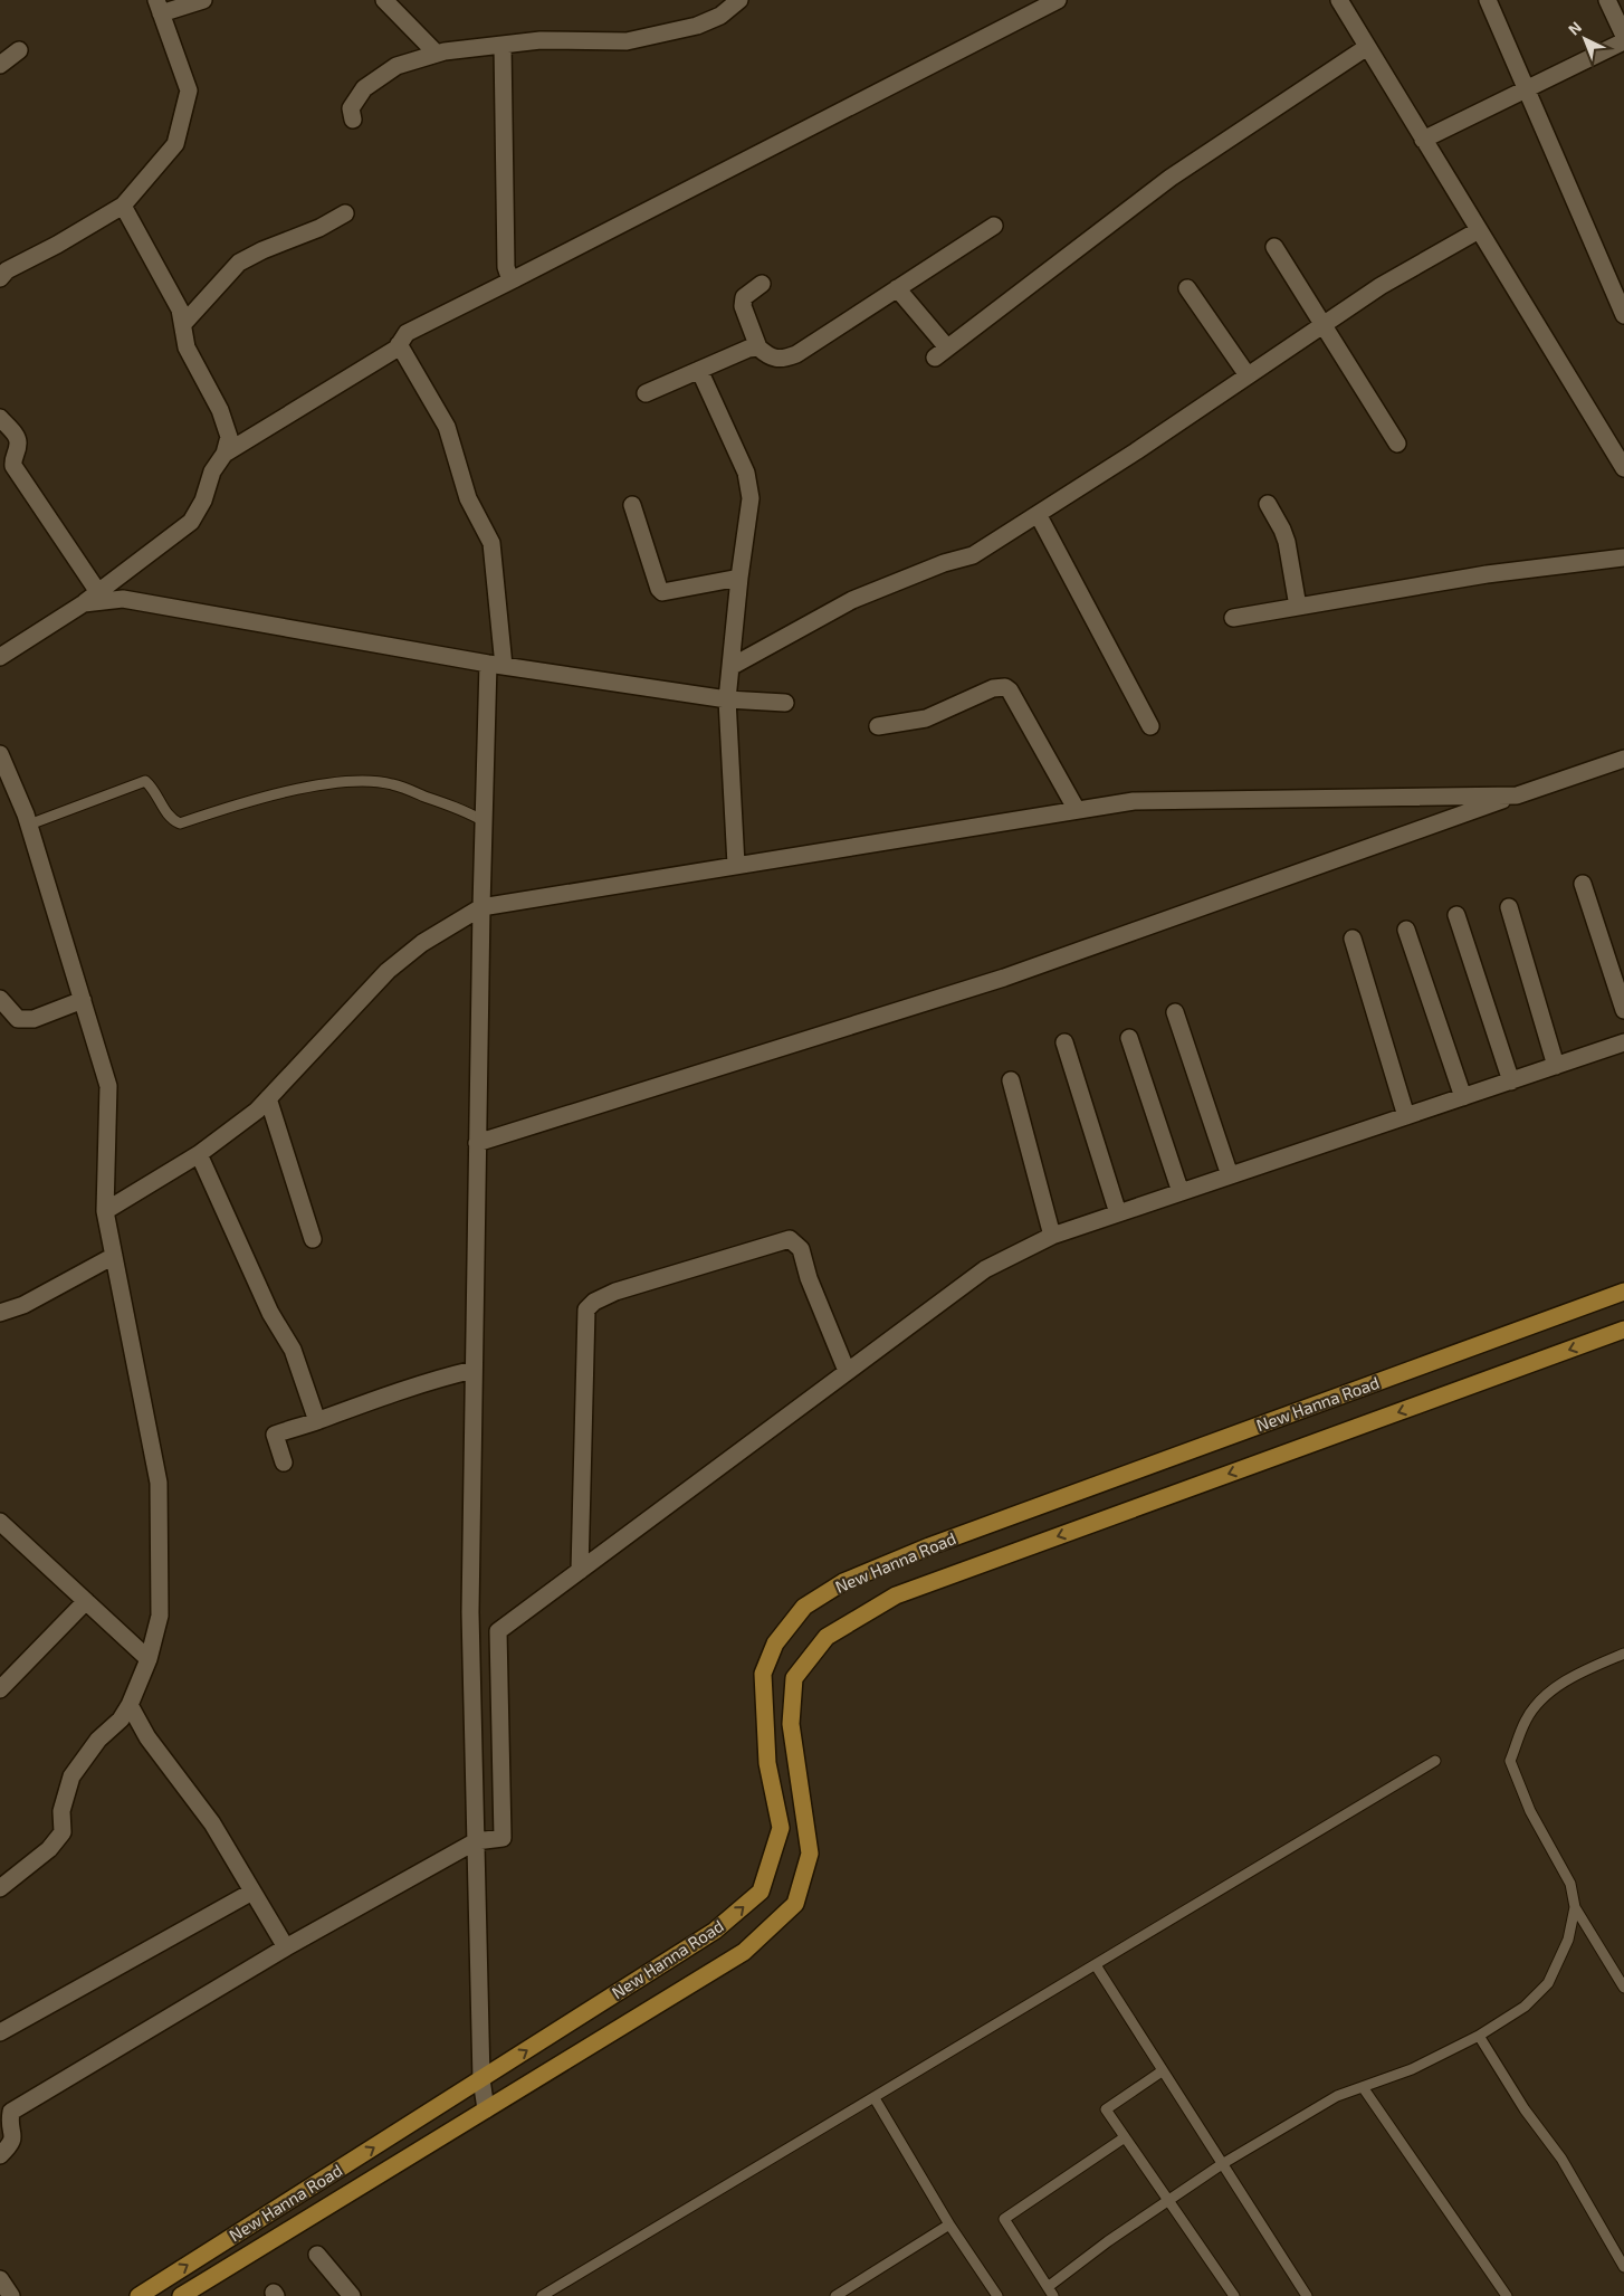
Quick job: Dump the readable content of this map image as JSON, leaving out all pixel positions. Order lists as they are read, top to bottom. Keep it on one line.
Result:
{"streets":{"main road":["New Hanna Road"]},"north":"top left"}
